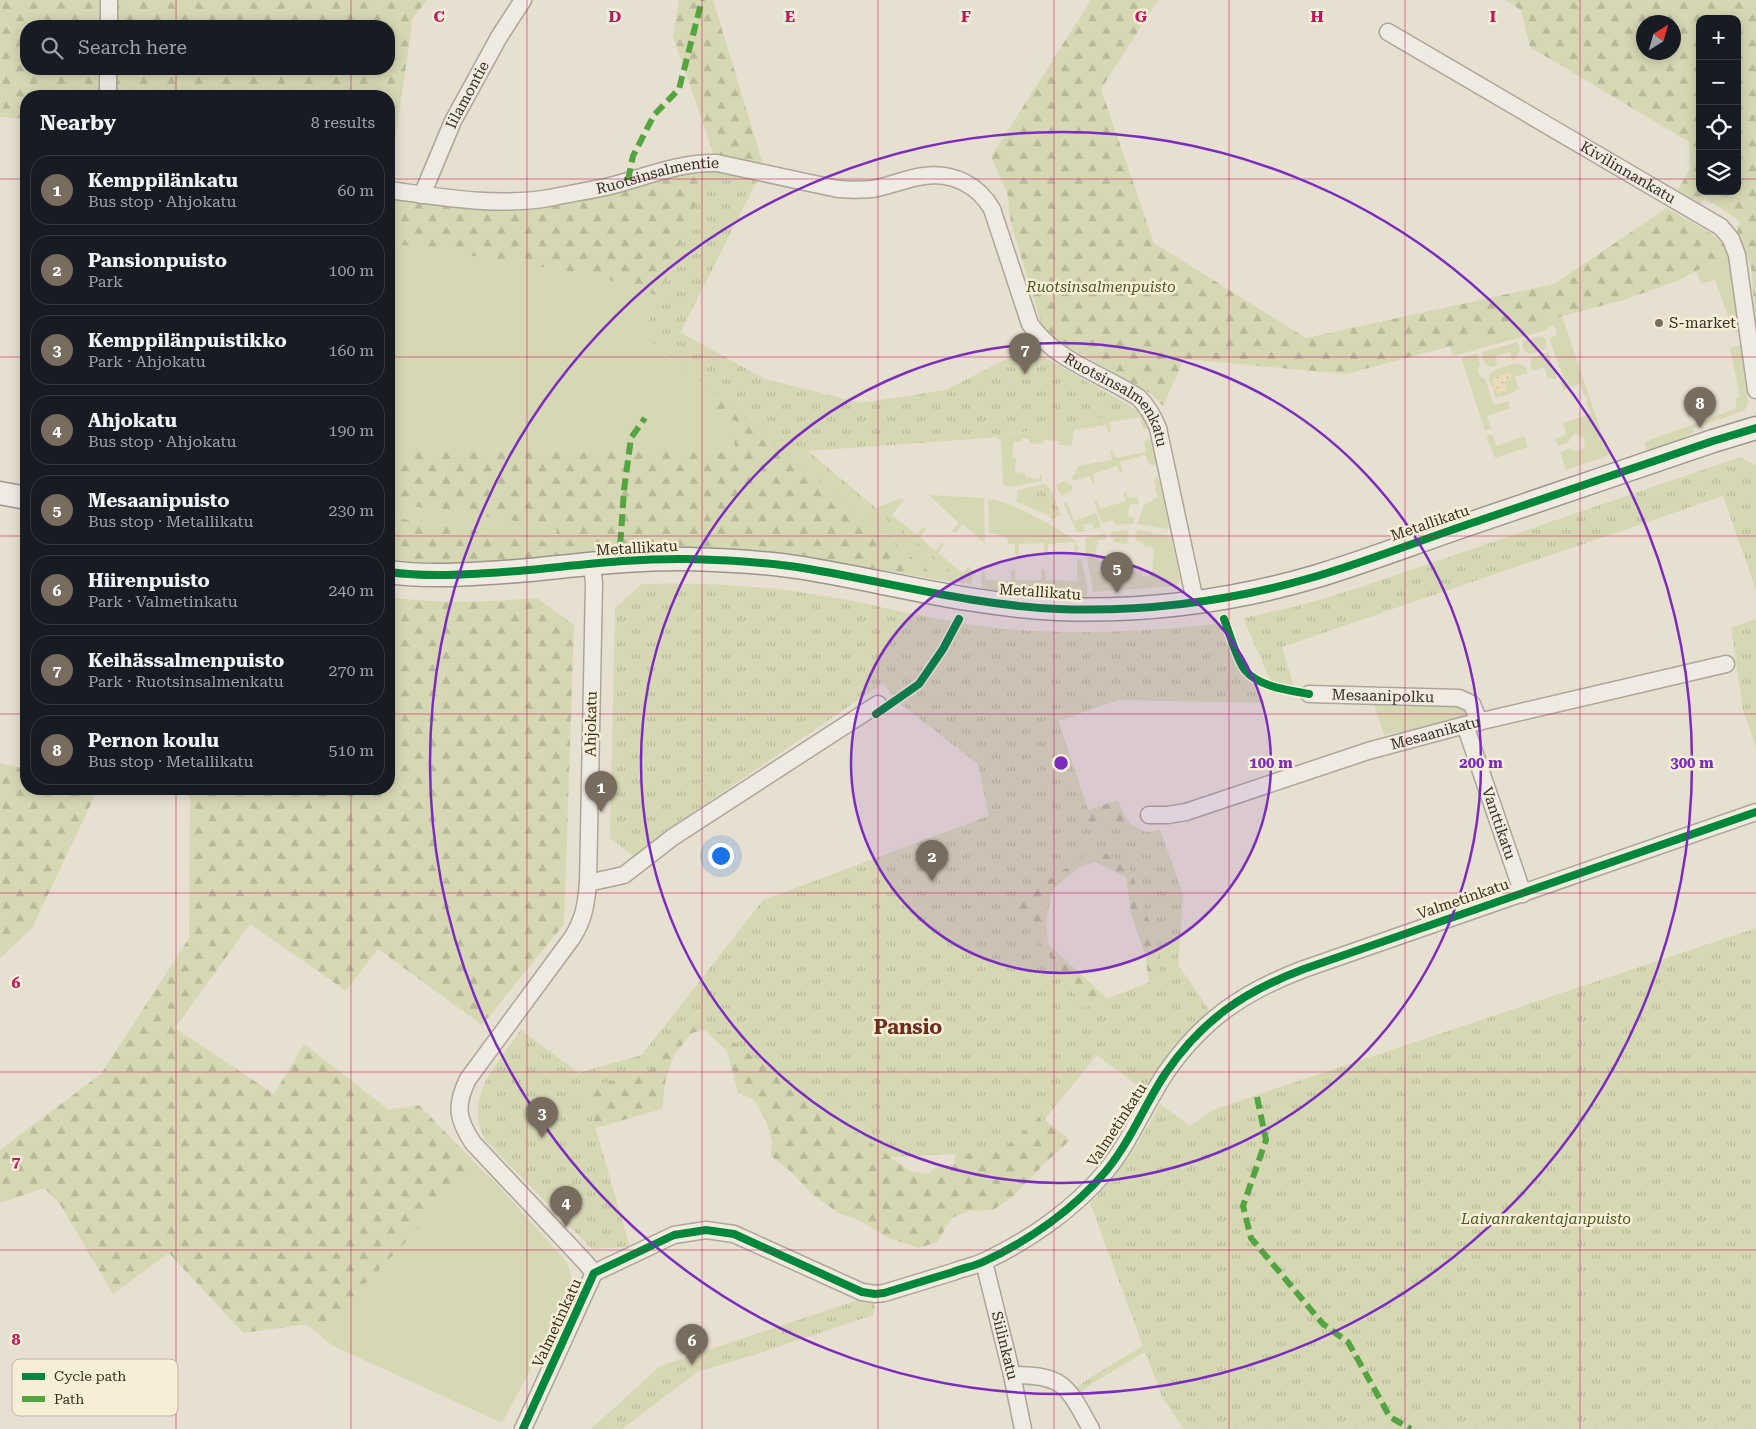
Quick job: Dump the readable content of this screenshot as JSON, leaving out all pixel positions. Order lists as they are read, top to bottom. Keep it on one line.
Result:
{"streets":{"street":["Iilamontie","Kivilinnankatu","Ruotsinsalmentie","Ruotsinsalmenkatu","Metallikatu","Mesaanipolku","Ahjokatu","Mesaanikatu","Vanttikatu","Valmetinkatu","Siilinkatu"]},"crossings":[["Iilamontie","Ruotsinsalmentie"],["Ruotsinsalmentie","Ruotsinsalmenkatu"],["Ruotsinsalmenkatu","Metallikatu"],["Metallikatu","Ahjokatu"],["Mesaanipolku","Mesaanikatu"],["Mesaanipolku","Vanttikatu"],["Ahjokatu","Valmetinkatu"],["Mesaanikatu","Vanttikatu"],["Vanttikatu","Valmetinkatu"],["Valmetinkatu","Siilinkatu"]],"districts":["Pansio"],"parks":["Ruotsinsalmenpuisto","Laivanrakentajanpuisto"],"places":["S-market"],"legend":["Cycle path","Path"],"north":"top right","page":{"map_buttons":["+","−"],"search":"Search here","heading":["Nearby","8 results"],"list":[{"mark":"1","name":"Kemppilänkatu","note":"Bus stop · Ahjokatu","value":"60 m"},{"mark":"2","name":"Pansionpuisto","note":"Park","value":"100 m"},{"mark":"3","name":"Kemppilänpuistikko","note":"Park · Ahjokatu","value":"160 m"},{"mark":"4","name":"Ahjokatu","note":"Bus stop · Ahjokatu","value":"190 m"},{"mark":"5","name":"Mesaanipuisto","note":"Bus stop · Metallikatu","value":"230 m"},{"mark":"6","name":"Hiirenpuisto","note":"Park · Valmetinkatu","value":"240 m"},{"mark":"7","name":"Keihässalmenpuisto","note":"Park · Ruotsinsalmenkatu","value":"270 m"},{"mark":"8","name":"Pernon koulu","note":"Bus stop · Metallikatu","value":"510 m"}],"pins":["7","8","5","1","2","3","4","6"]},"grid":{"columns":["C","D","E","F","G","H","I"],"rows":["6","7","8"]},"rings":["100 m","200 m","300 m"]}
